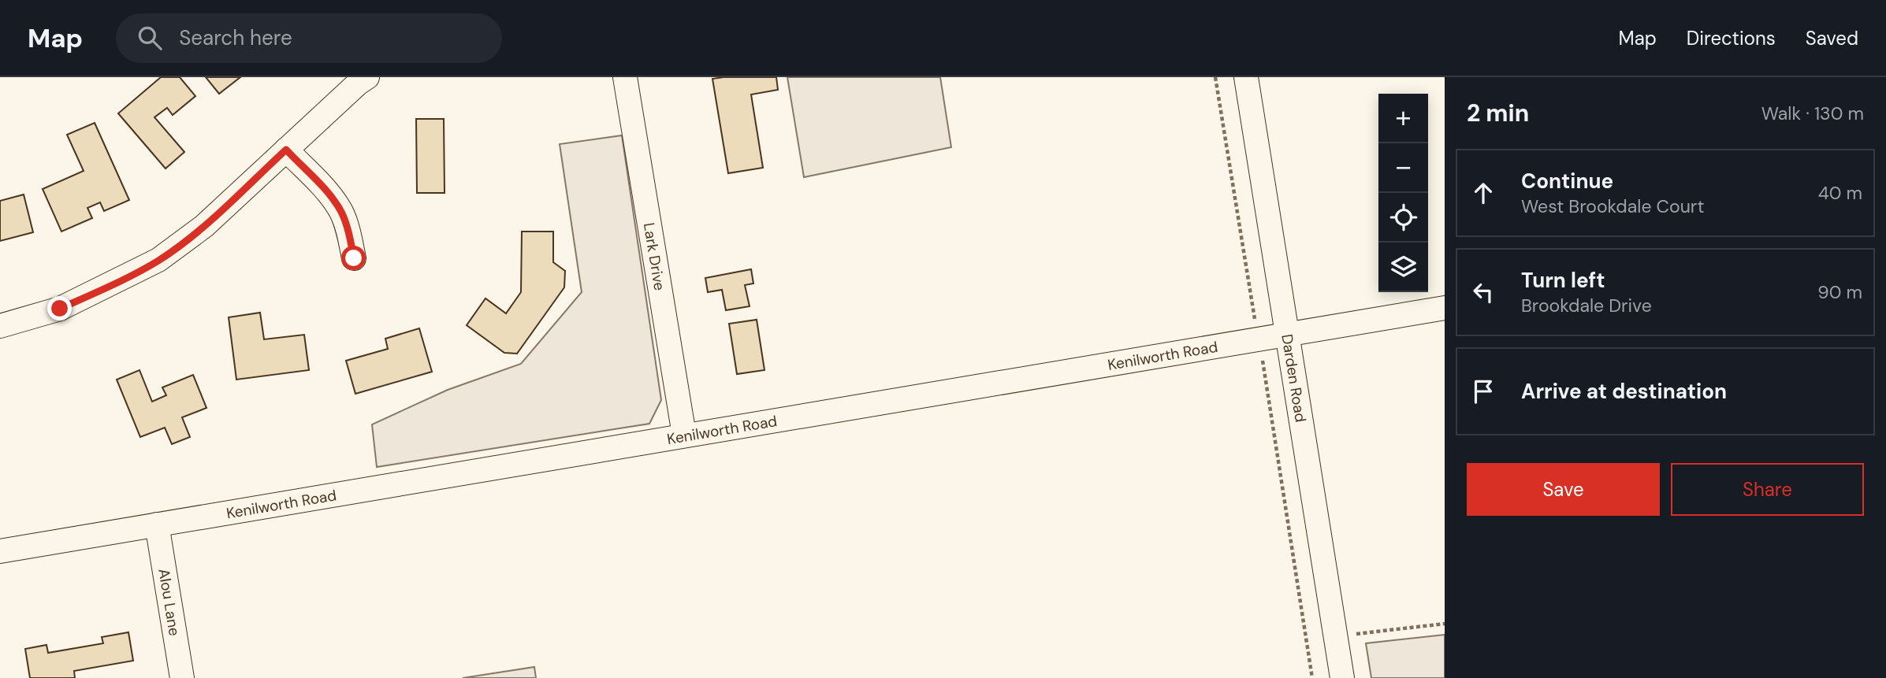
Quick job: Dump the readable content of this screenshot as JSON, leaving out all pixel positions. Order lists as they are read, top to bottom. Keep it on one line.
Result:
{"streets":{"street":["Lark Drive","Kenilworth Road","Darden Road","Alou Lane"]},"crossings":[["Lark Drive","Kenilworth Road"],["Kenilworth Road","Darden Road"],["Kenilworth Road","Alou Lane"]],"page":{"header":"Map","search":"Search here","nav":["Map","Directions","Saved"],"heading":["2 min","Walk · 130 m"],"map_buttons":["+","−"],"list":[["Continue","West Brookdale Court","40 m"],["Turn left","Brookdale Drive","90 m"],"Arrive at destination"],"buttons":["Save","Share"]}}
